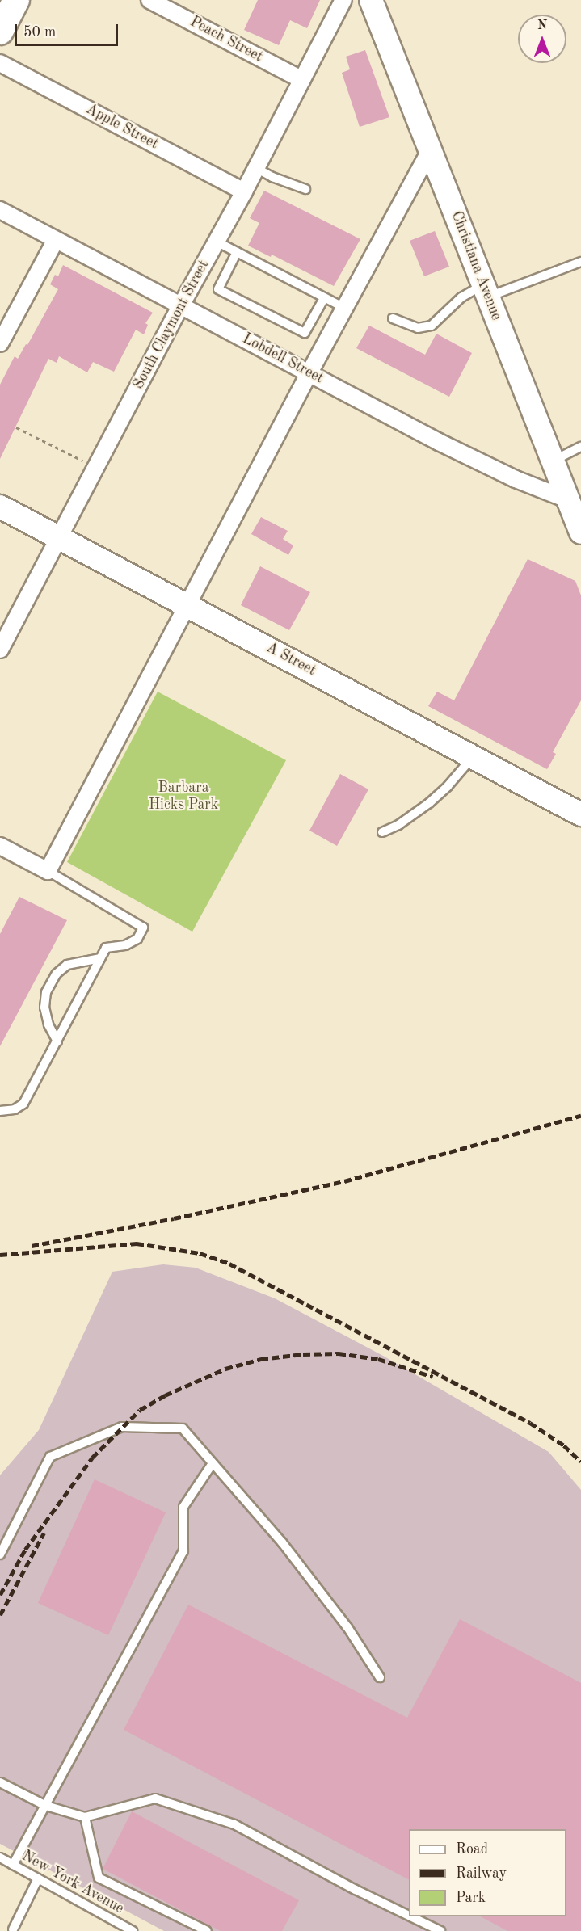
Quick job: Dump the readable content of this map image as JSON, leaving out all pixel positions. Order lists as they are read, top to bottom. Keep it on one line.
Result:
{"streets":{"street":["Peach Street","Apple Street","Christiana Avenue","South Claymont Street","Lobdell Street","A Street"],"lane":["New York Avenue"]},"crossings":[["Peach Street","South Claymont Street"],["Apple Street","South Claymont Street"],["Christiana Avenue","Lobdell Street"],["South Claymont Street","Lobdell Street"],["South Claymont Street","A Street"]],"parks":["Barbara Hicks Park"],"legend":["Road","Railway","Park"],"scale_bar":"50 m","north":"top"}
